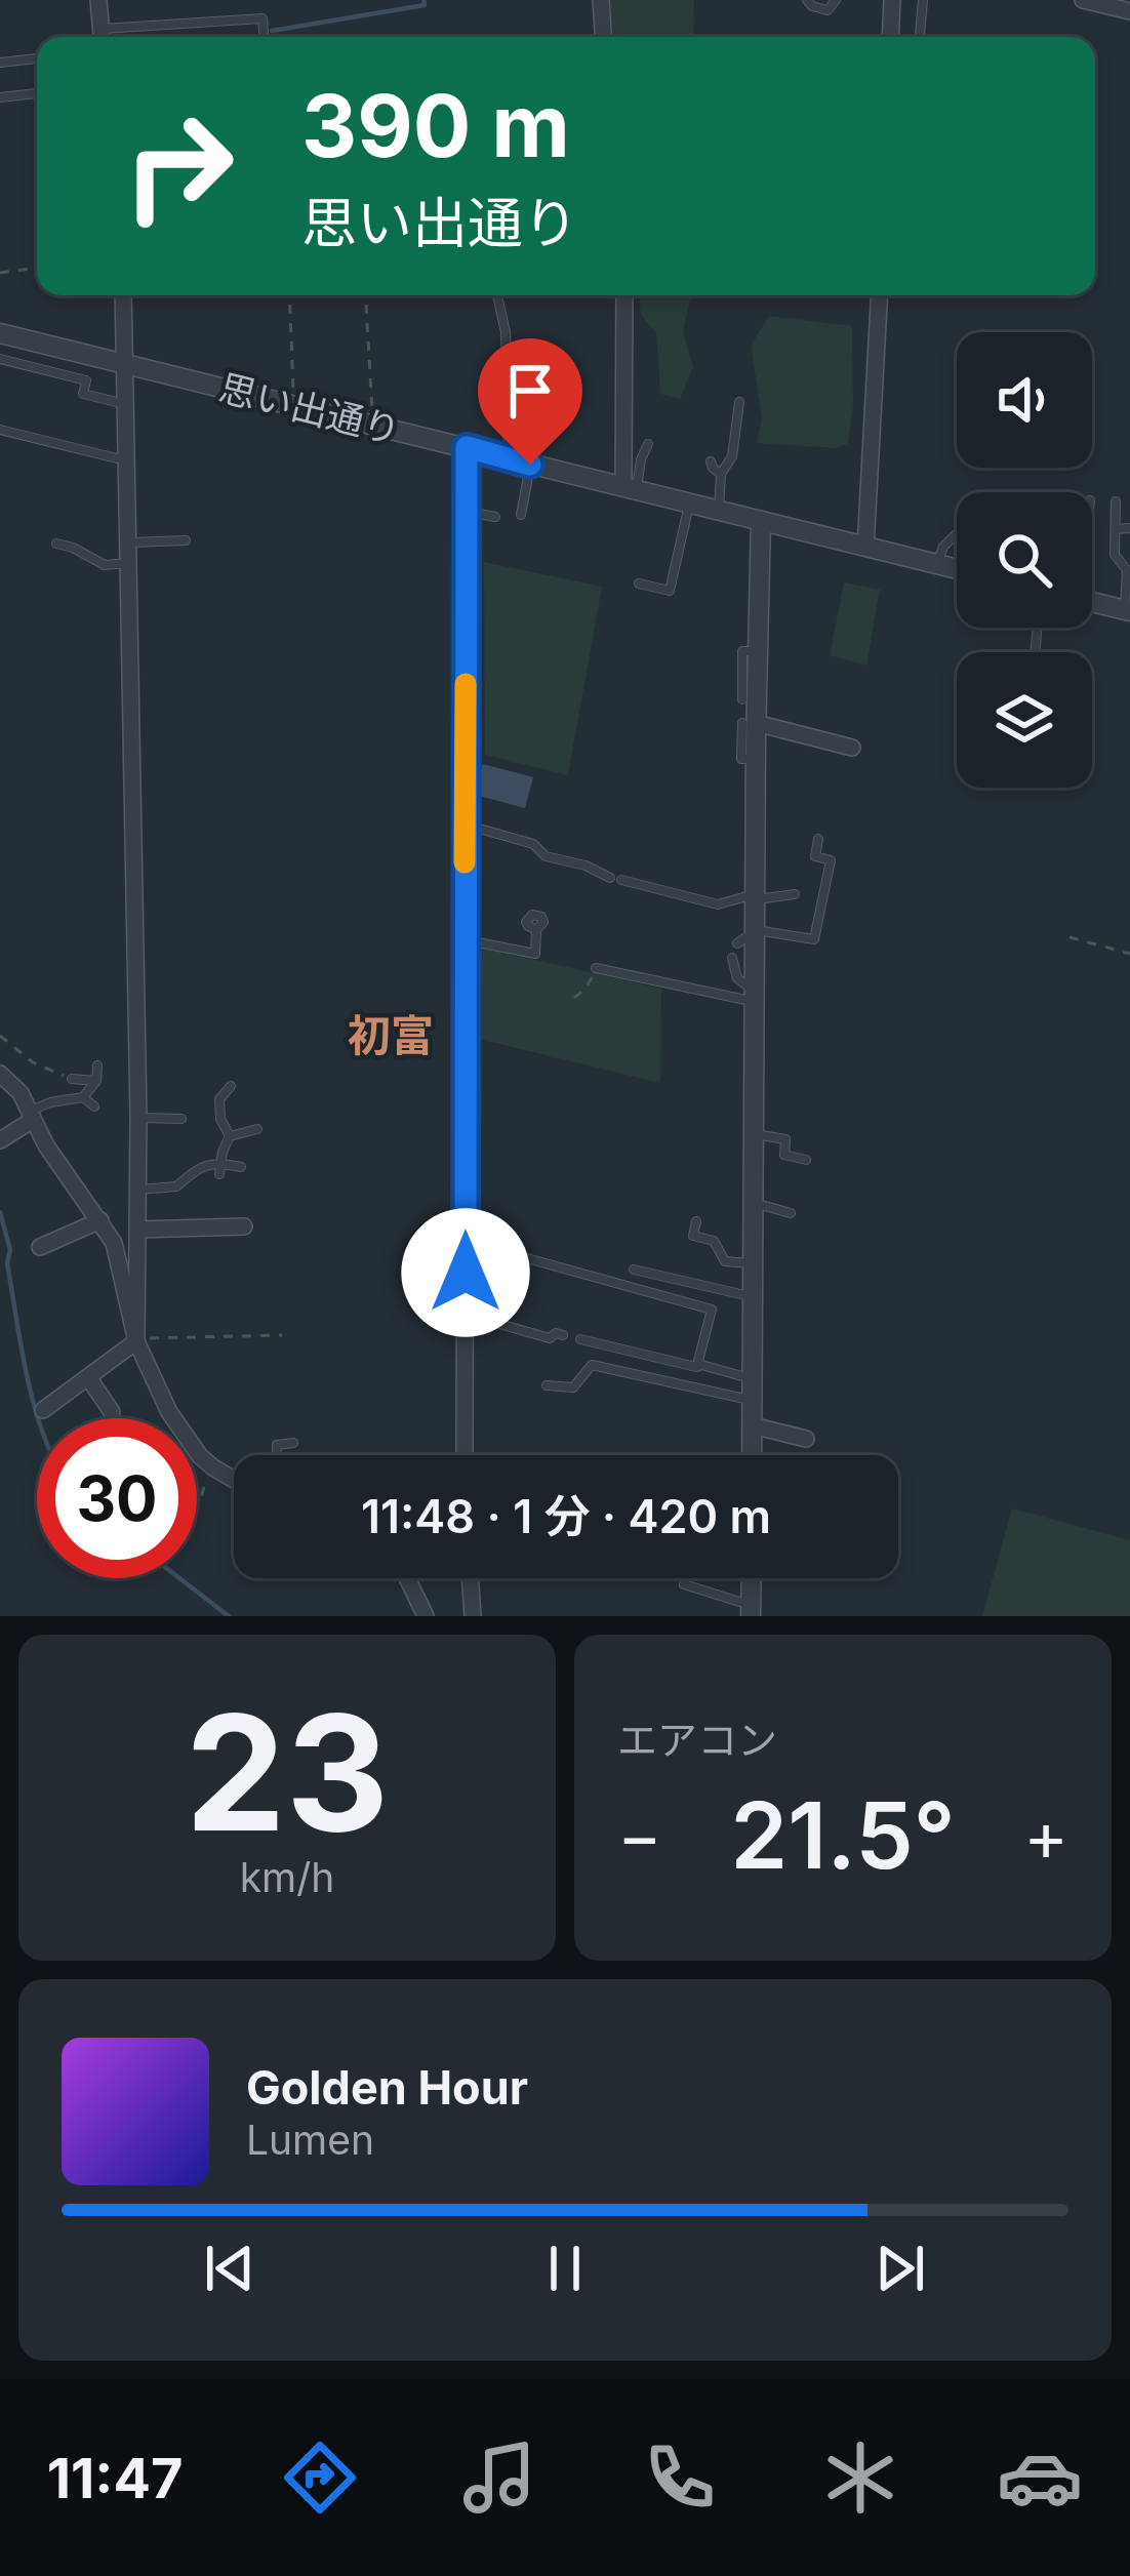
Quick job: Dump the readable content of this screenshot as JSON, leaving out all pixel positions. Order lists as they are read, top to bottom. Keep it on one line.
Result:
{"streets":{"street":["思い出通り"]},"districts":["初富"],"page":{"turn":["390 m","思い出通り"],"limit":"30","trip":"11:48 · 1 分 · 420 m","tile":[["23","km/h"],"エアコン"],"heat":["−","21.5°","+"],"song":["Golden Hour","Lumen"],"tabs":"11:47"}}
